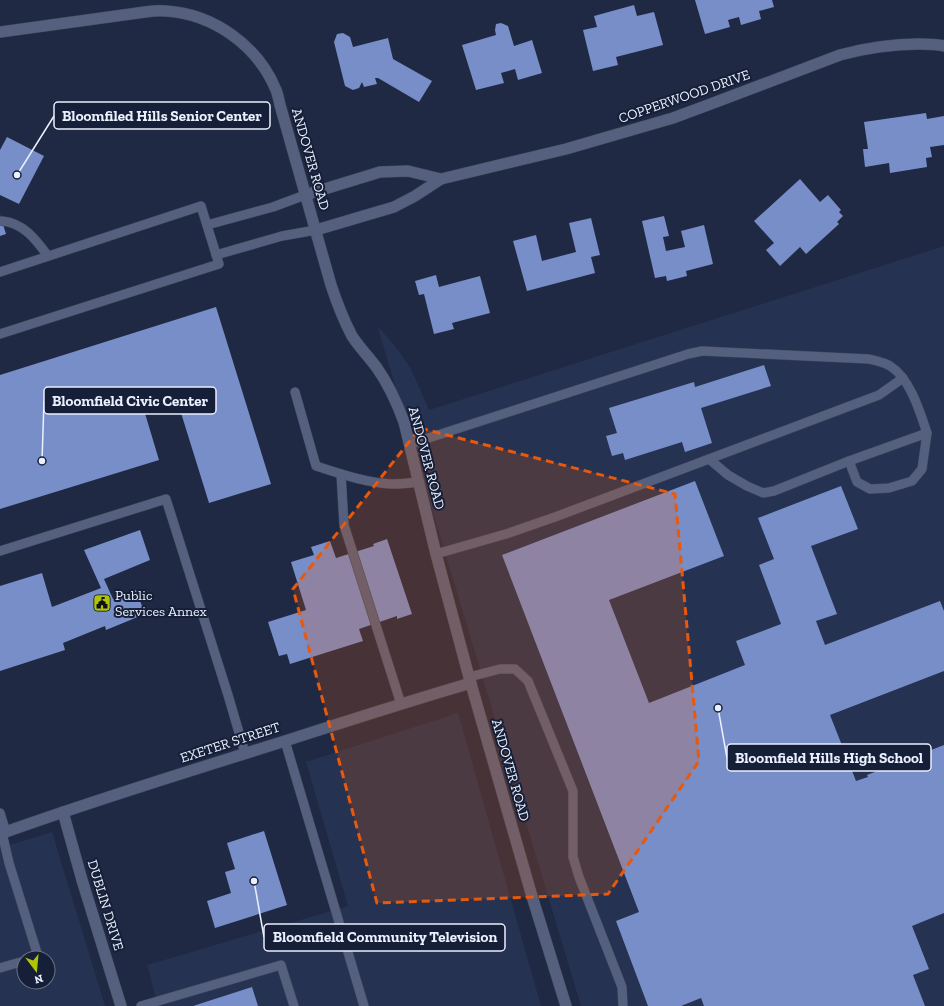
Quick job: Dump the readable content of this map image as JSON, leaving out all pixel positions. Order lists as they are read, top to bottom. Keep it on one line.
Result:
{"streets":{"street":["COPPERWOOD DRIVE","ANDOVER ROAD","EXETER STREET","DUBLIN DRIVE"]},"crossings":[["COPPERWOOD DRIVE","ANDOVER ROAD"],["ANDOVER ROAD","EXETER STREET"],["EXETER STREET","DUBLIN DRIVE"]],"places":{"other":["Bloomfiled Hills Senior Center","Bloomfield Civic Center","Bloomfield Hills High School","Bloomfield Community Television"],"public building":["Public Services Annex"]},"north":"bottom"}
